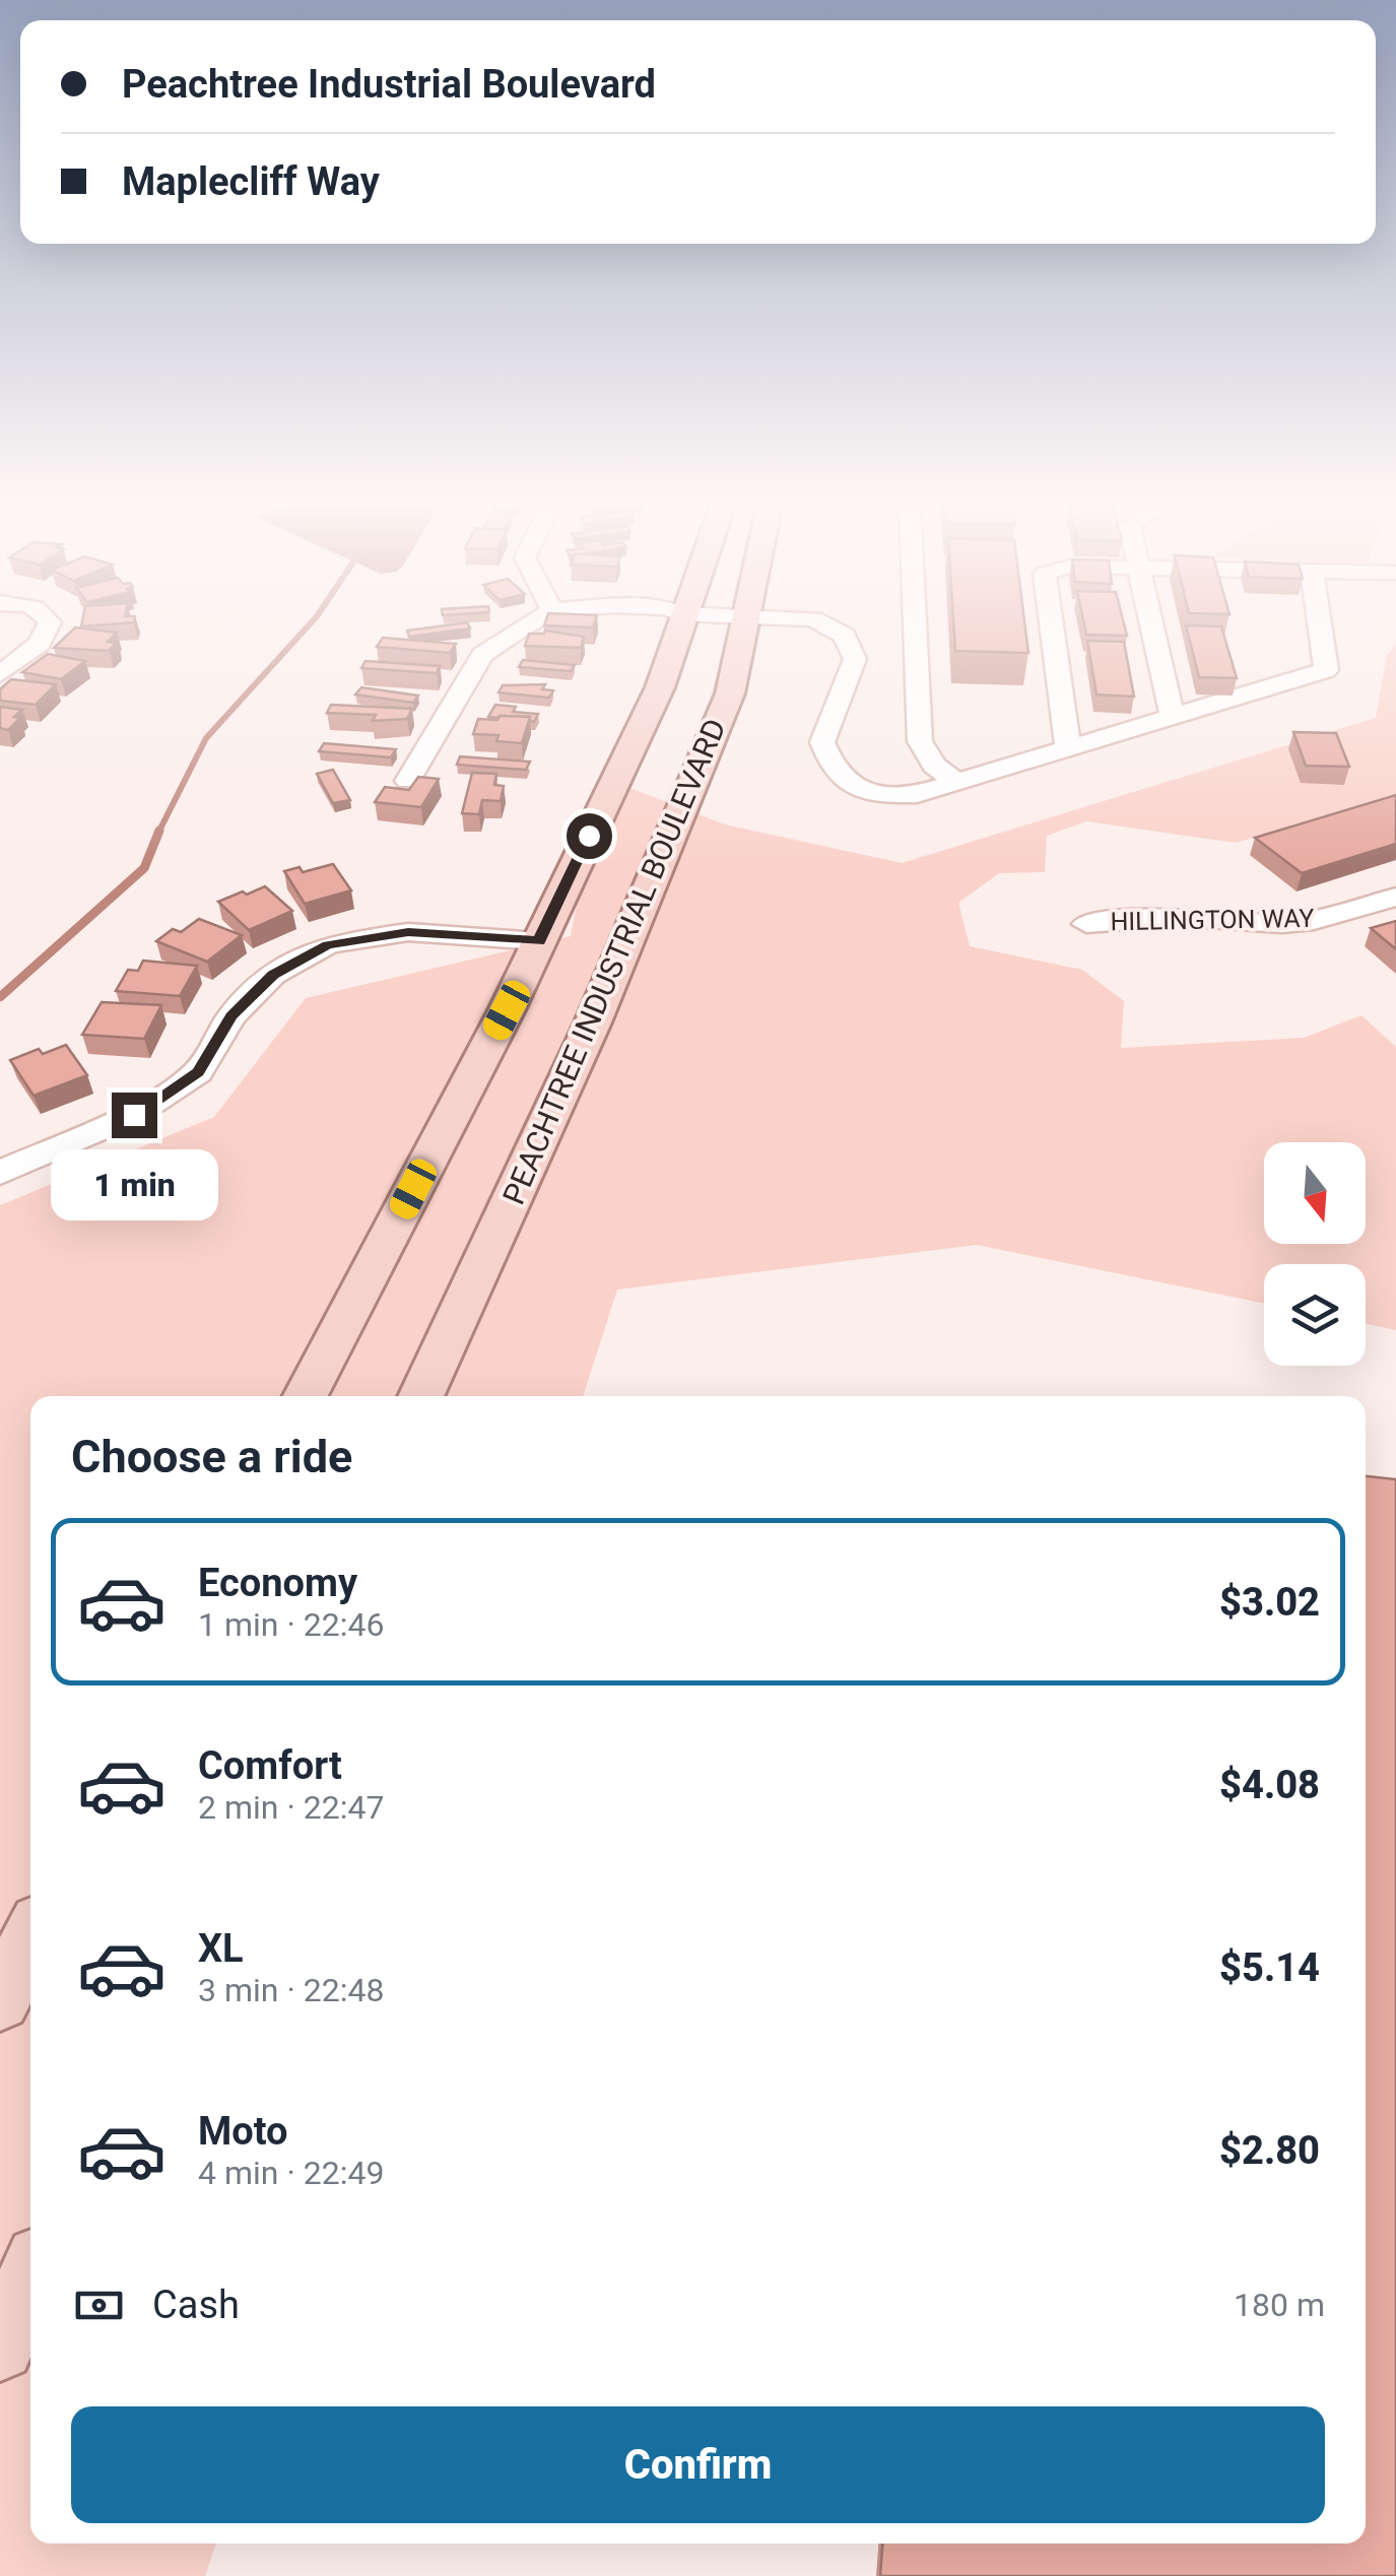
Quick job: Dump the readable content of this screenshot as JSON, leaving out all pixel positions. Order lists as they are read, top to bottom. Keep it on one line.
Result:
{"streets":{"main road":["PEACHTREE INDUSTRIAL BOULEVARD"],"street":["HILLINGTON WAY"]},"north":"bottom","page":{"banner":["Peachtree Industrial Boulevard","Maplecliff Way"],"bubble":"1 min","heading":"Choose a ride","list":[{"name":"Economy","note":"1 min · 22:46","value":"$3.02"},{"name":"Comfort","note":"2 min · 22:47","value":"$4.08"},{"name":"XL","note":"3 min · 22:48","value":"$5.14"},{"name":"Moto","note":"4 min · 22:49","value":"$2.80"}],"pay":["Cash","180 m"],"buttons":"Confirm"}}
